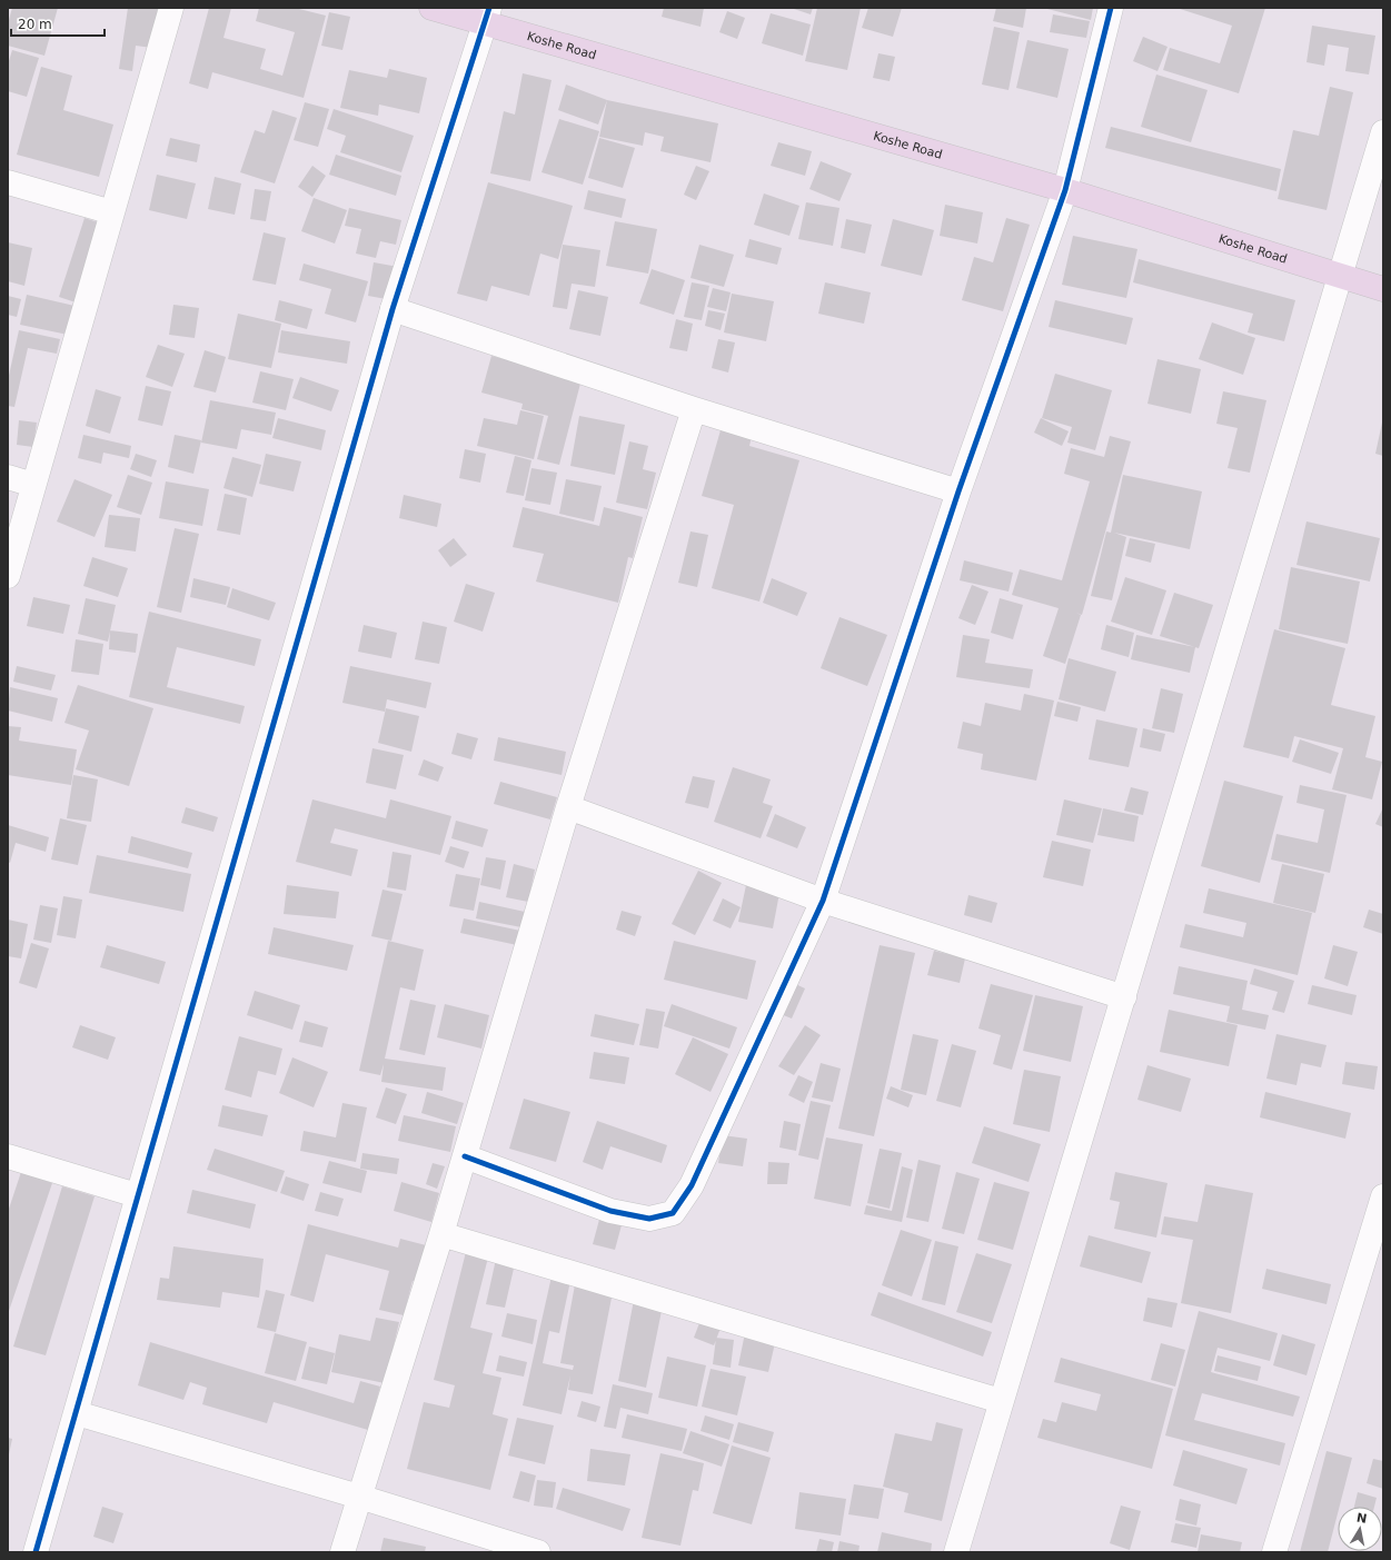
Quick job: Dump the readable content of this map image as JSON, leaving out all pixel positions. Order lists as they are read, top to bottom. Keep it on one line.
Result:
{"streets":{"main road":["Koshe Road"]},"scale_bar":"20 m","north":"top"}
